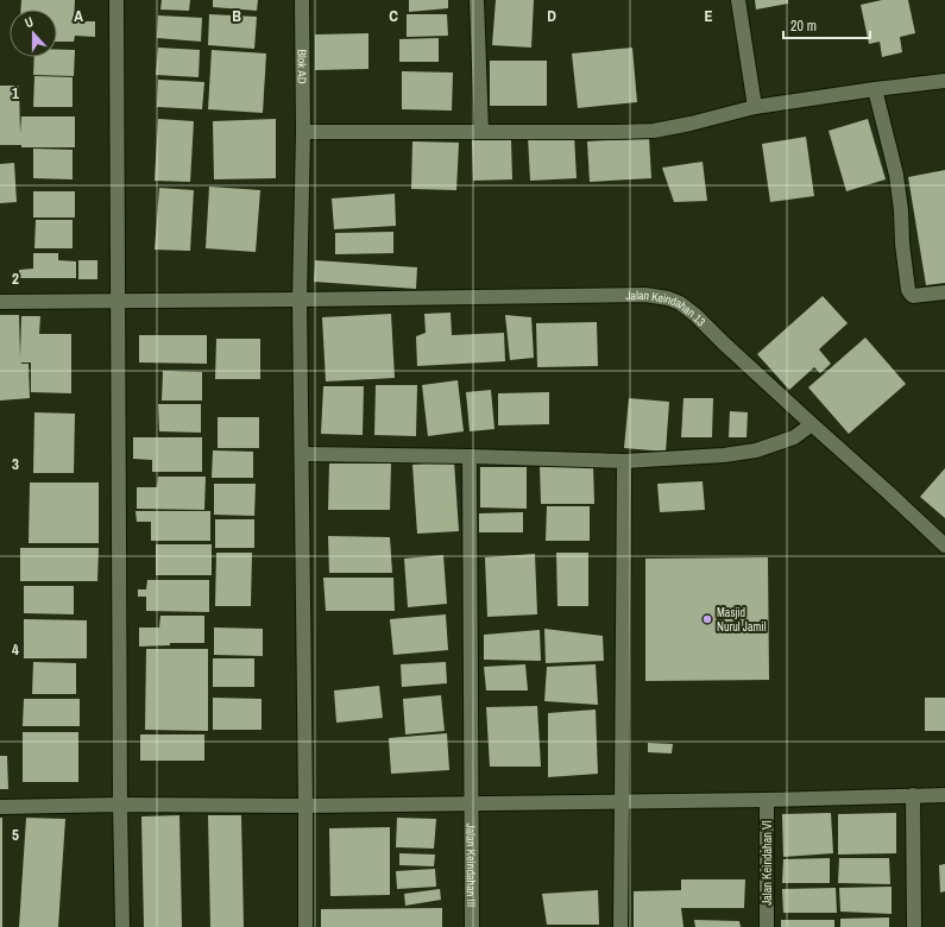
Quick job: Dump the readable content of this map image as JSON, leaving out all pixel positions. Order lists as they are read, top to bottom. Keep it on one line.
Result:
{"streets":{"street":["Blok AD","Jalan Keindahan 13","Jalan Keindahan VI","Jalan Keindahan III"]},"crossings":[["Blok AD","Jalan Keindahan 13"]],"places":["Masjid Nurul Jamil"],"scale_bar":"20 m","north":"top","grid":{"columns":["A","B","C","D","E"],"rows":["1","2","3","4","5"]}}
